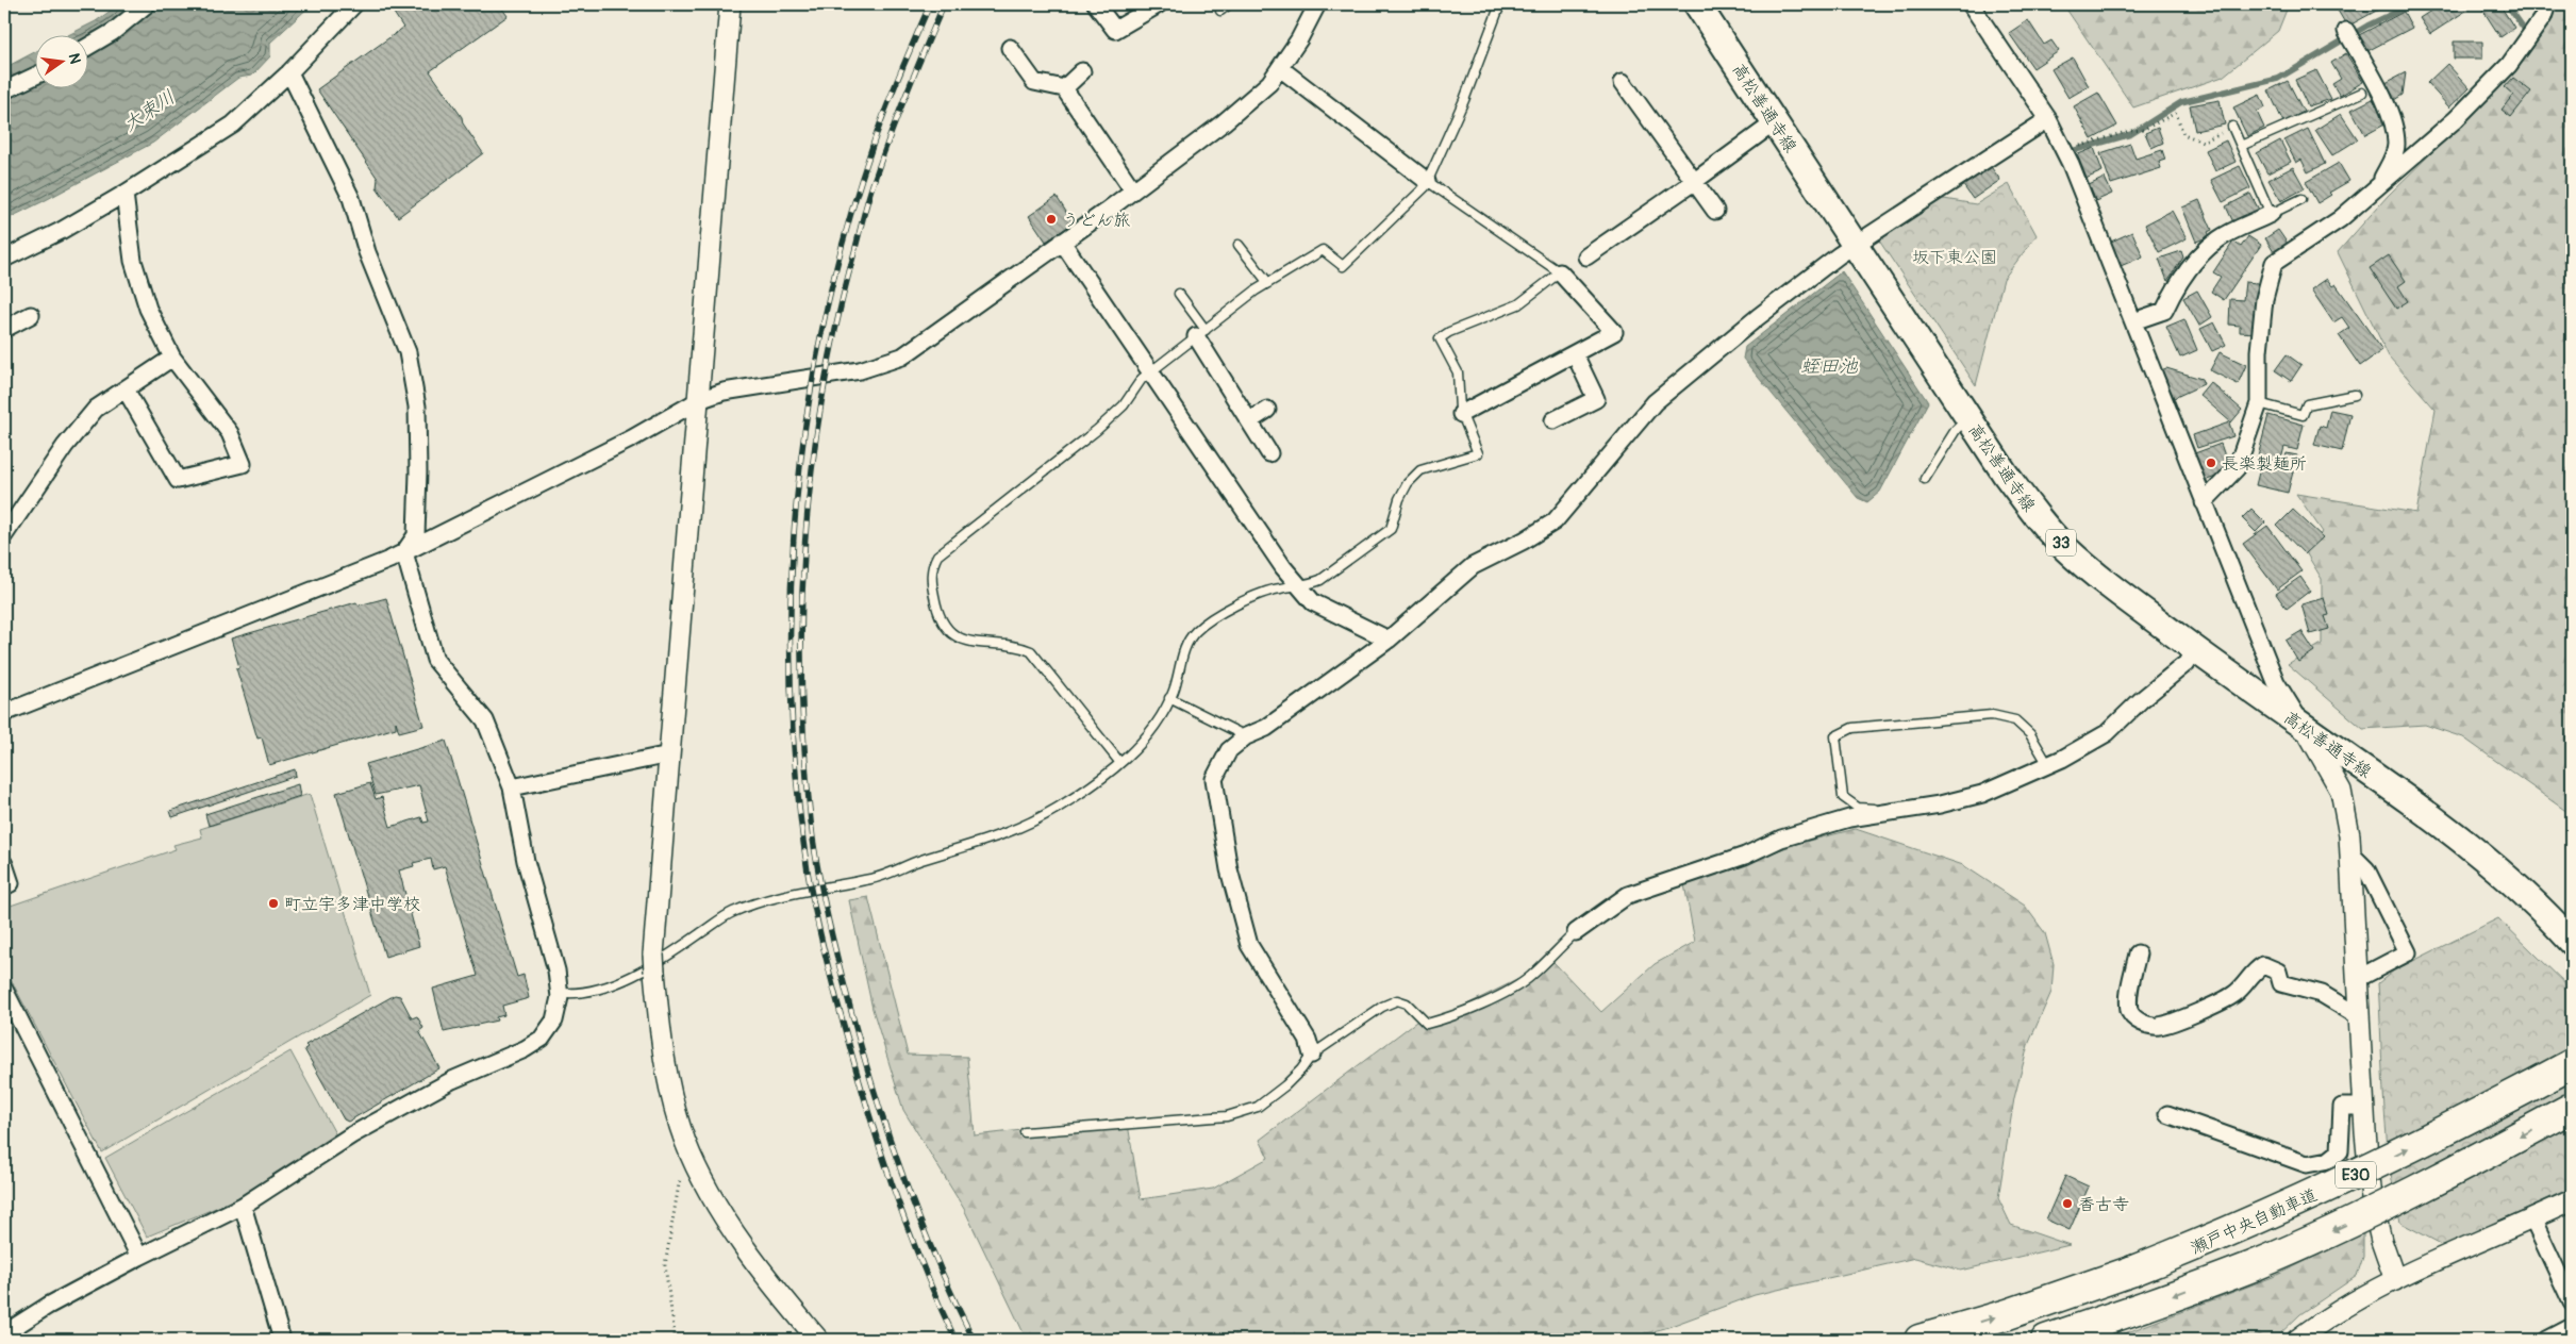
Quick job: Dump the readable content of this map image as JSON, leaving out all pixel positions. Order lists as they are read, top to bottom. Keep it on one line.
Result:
{"streets":{"highway":["E30","瀬戸中央自動車道"],"main road":["高松善通寺線","33"]},"water":["大束川","蛭田池"],"parks":["坂下東公園"],"places":["うどん旅","長楽製麺所","町立宇多津中学校","香古寺"],"north":"right"}
